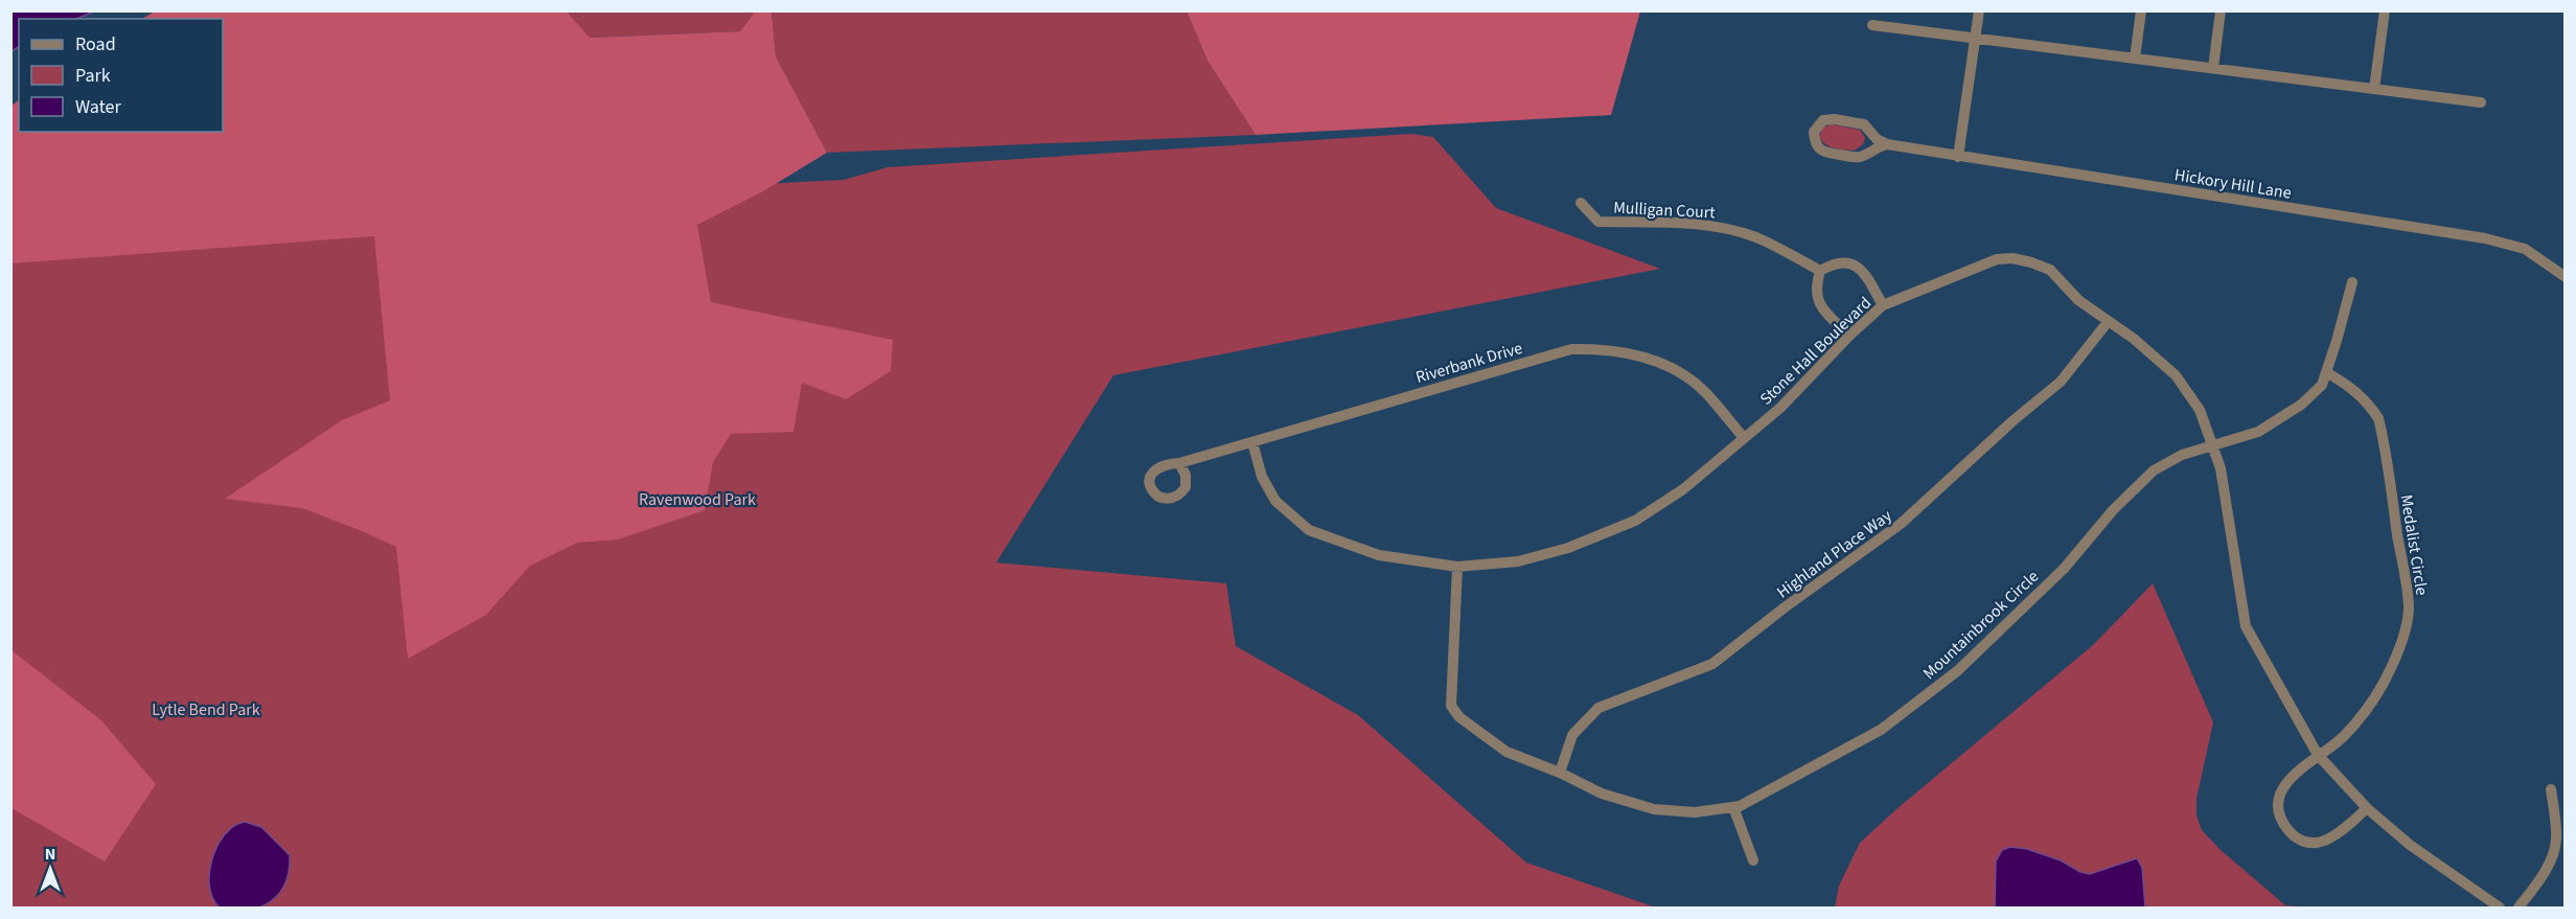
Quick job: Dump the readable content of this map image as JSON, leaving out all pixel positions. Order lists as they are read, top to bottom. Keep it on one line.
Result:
{"streets":{"street":["Hickory Hill Lane","Mulligan Court","Stone Hall Boulevard","Riverbank Drive","Medalist Circle","Highland Place Way","Mountainbrook Circle"]},"crossings":[["Mulligan Court","Stone Hall Boulevard"],["Stone Hall Boulevard","Riverbank Drive"],["Stone Hall Boulevard","Medalist Circle"],["Stone Hall Boulevard","Highland Place Way"],["Stone Hall Boulevard","Mountainbrook Circle"],["Medalist Circle","Mountainbrook Circle"],["Highland Place Way","Mountainbrook Circle"]],"parks":["Ravenwood Park","Lytle Bend Park"],"legend":["Road","Park","Water"],"north":"top"}
